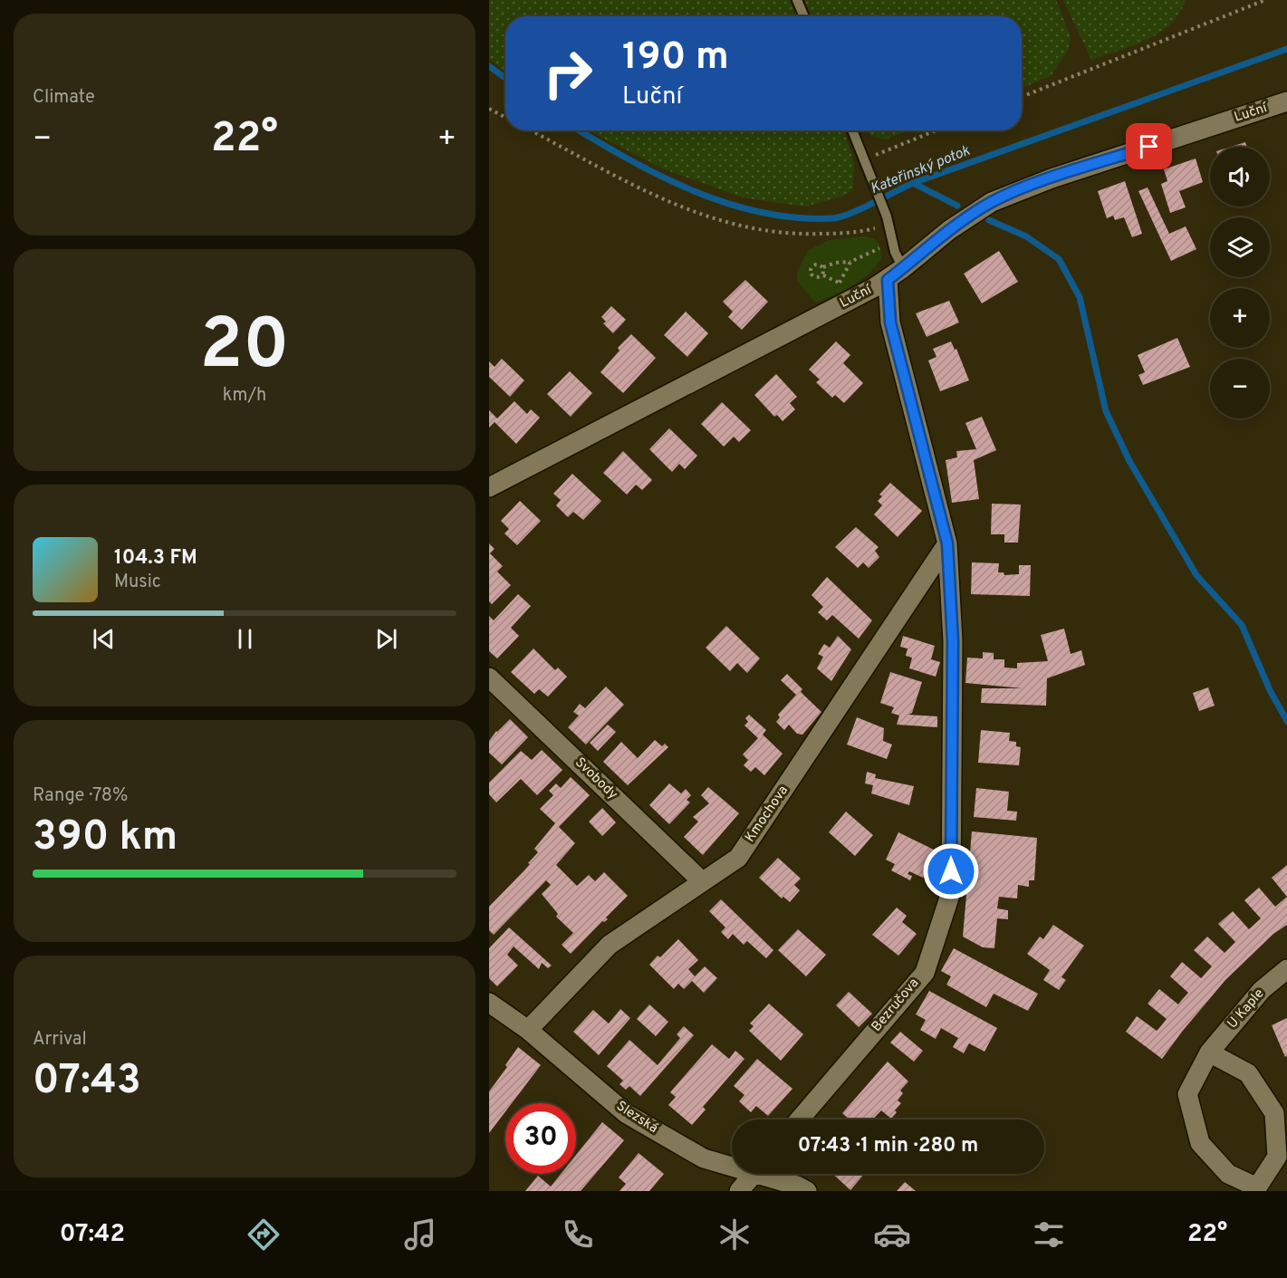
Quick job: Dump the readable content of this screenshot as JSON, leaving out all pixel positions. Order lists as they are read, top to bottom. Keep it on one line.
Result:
{"streets":{"street":["Luční","Svobody","Kmochova","Bezručova","U Kaple","Slezská"]},"crossings":[["Luční","Bezručova"],["Svobody","Kmochova"],["Kmochova","Bezručova"],["Kmochova","Slezská"]],"water":["Kateřinský potok"],"page":{"tile":["Climate",["20","km/h"],["Range · 78%","390 km"],["Arrival","07:43"]],"turn":["190 m","Luční"],"heat":["−","22°","+"],"map_buttons":["+","−"],"song":["104.3 FM","Music"],"limit":"30","trip":"07:43 · 1 min · 280 m","tabs":["07:42","22°"]}}
